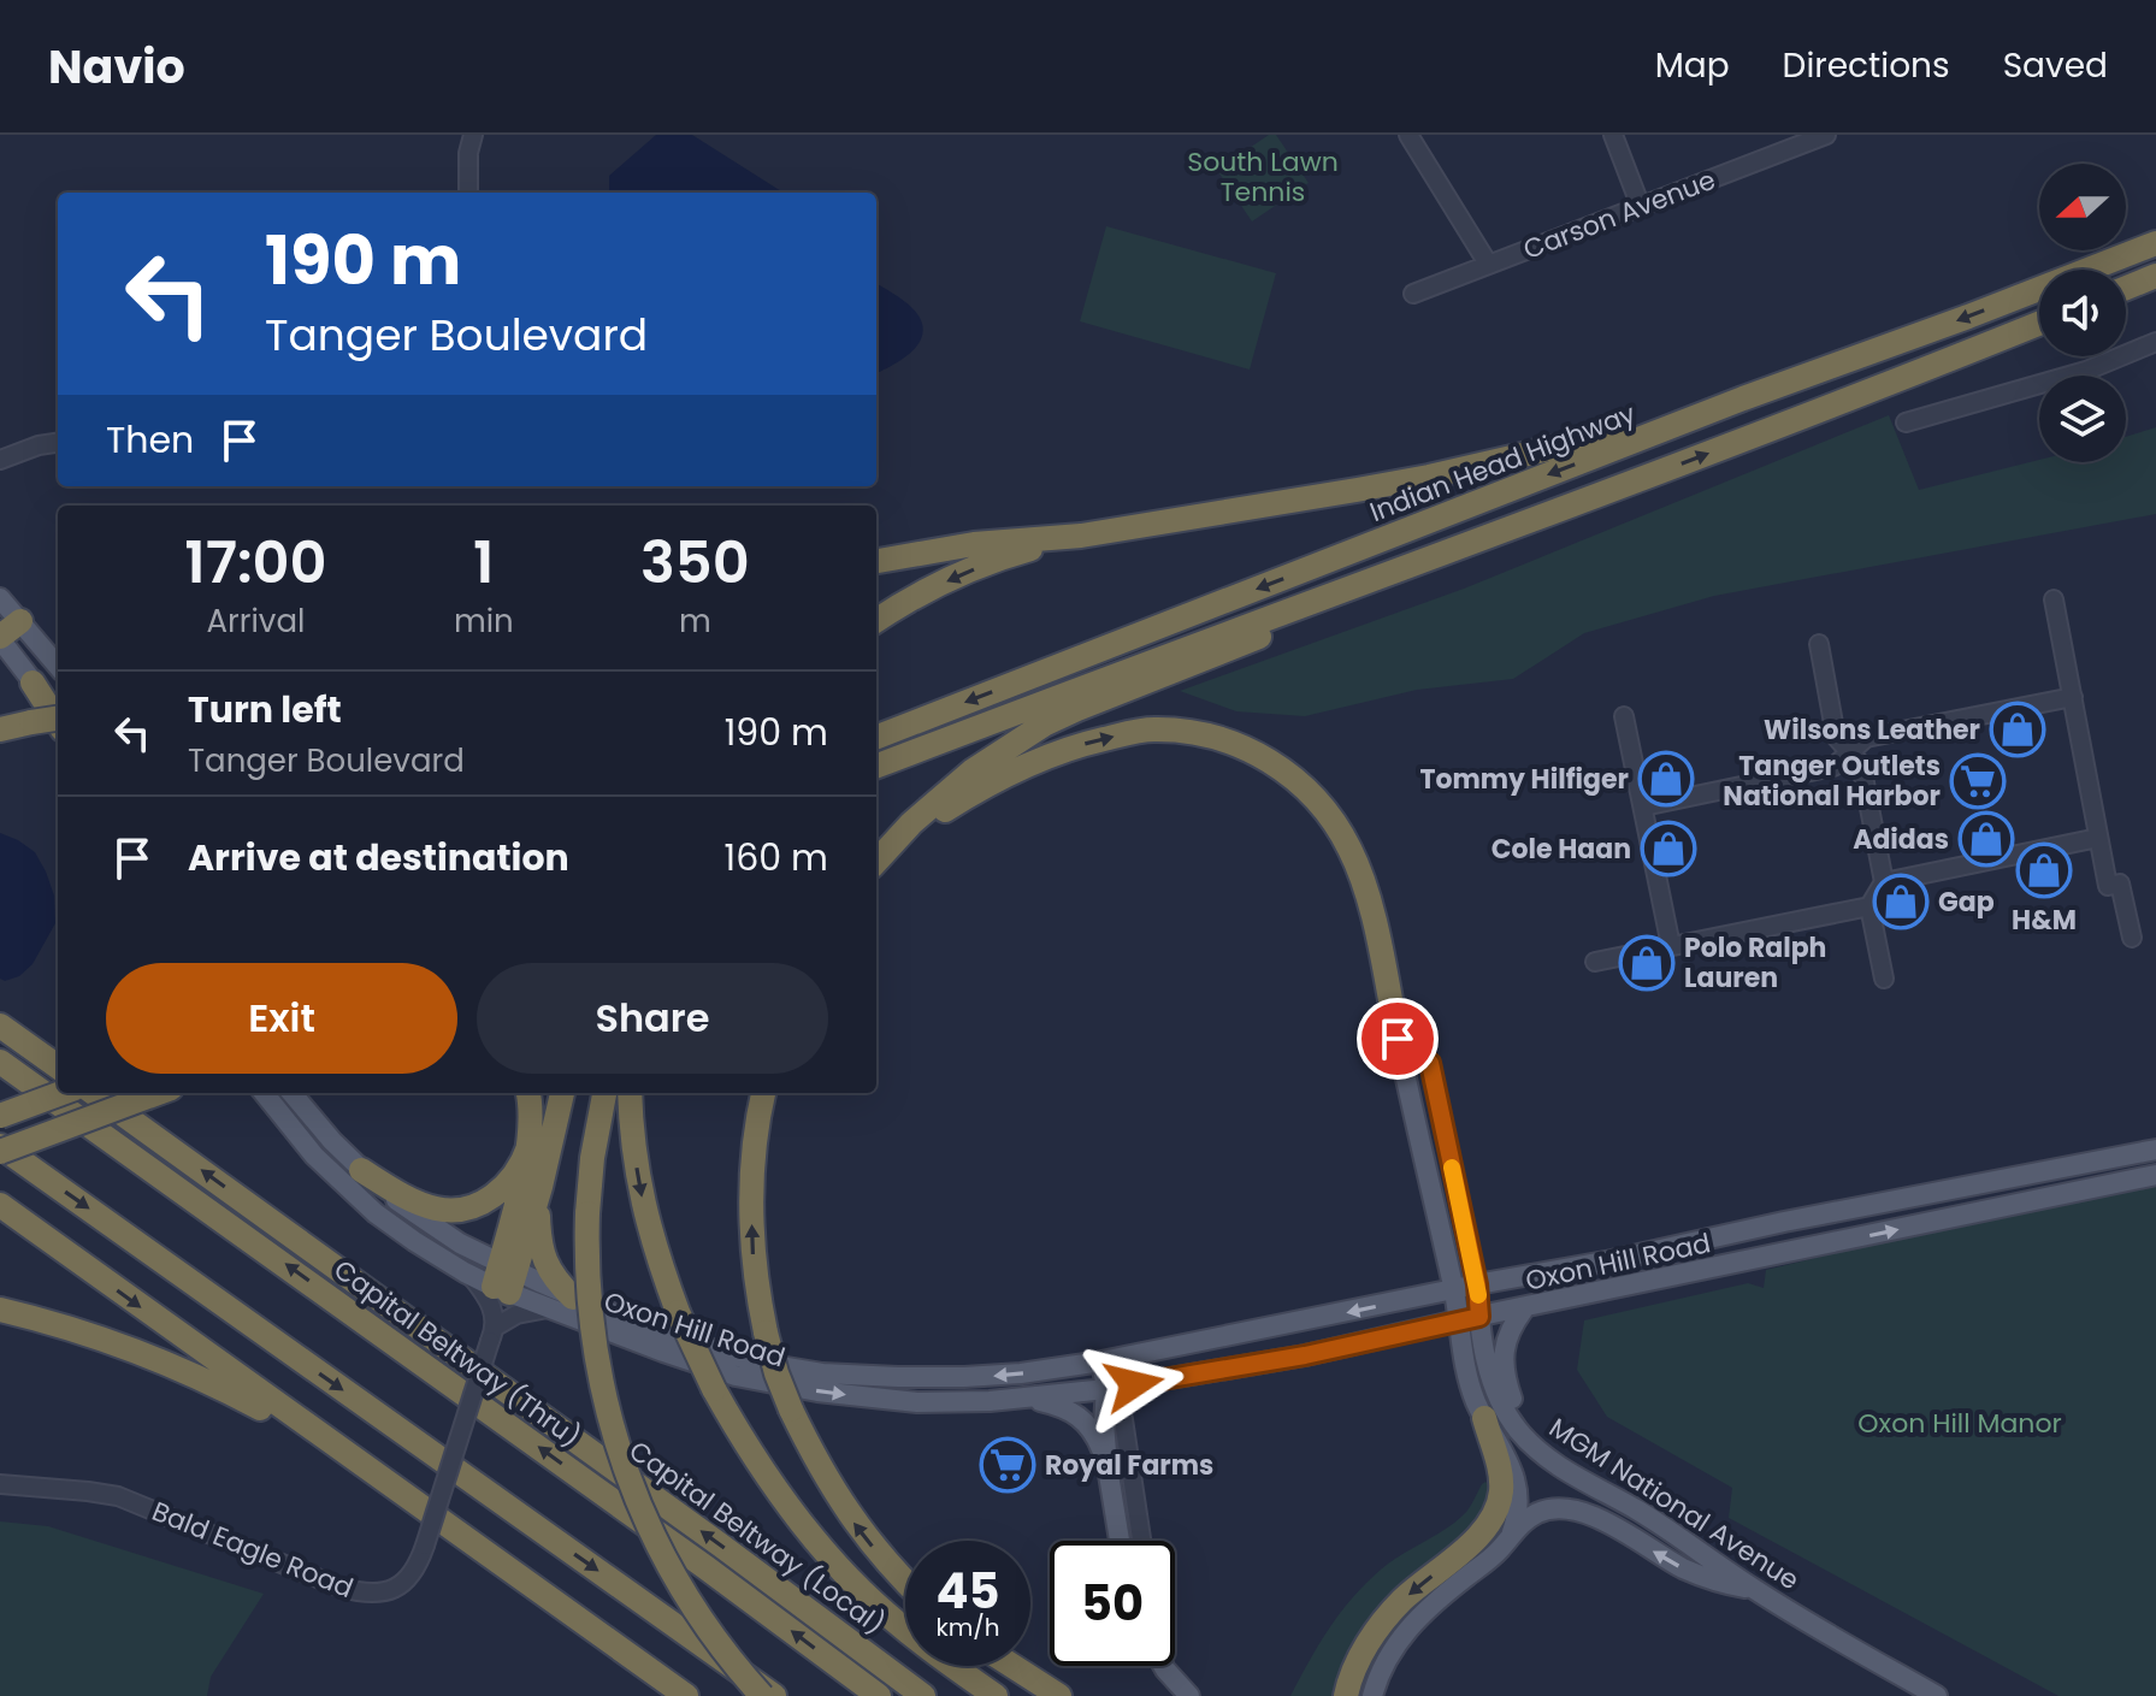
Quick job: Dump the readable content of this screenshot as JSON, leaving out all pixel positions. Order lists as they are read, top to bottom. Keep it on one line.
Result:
{"streets":{"highway":["Indian Head Highway","Capital Beltway (Thru)","Capital Beltway (Local)"],"main road":["Oxon Hill Road","MGM National Avenue"],"street":["Carson Avenue","Bald Eagle Road"]},"crossings":[["Oxon Hill Road","MGM National Avenue"]],"parks":["South Lawn Tennis","Oxon Hill Manor"],"places":{"shop":["Wilsons Leather","Tommy Hilfiger","Adidas","Cole Haan","H&M","Gap","Polo Ralph Lauren"],"supermarket":["Tanger Outlets National Harbor","Royal Farms"]},"north":"left","page":{"header":"Navio","nav":["Map","Directions","Saved"],"turn":["190 m","Tanger Boulevard"],"then":"Then","eta":["17:00","Arrival","1","min","350","m"],"list":[{"name":"Turn left","note":"Tanger Boulevard","value":"190 m"},{"name":"Arrive at destination","value":"160 m"}],"buttons":["Exit","Share"],"speed":"45 km/h","limit":"50"}}
